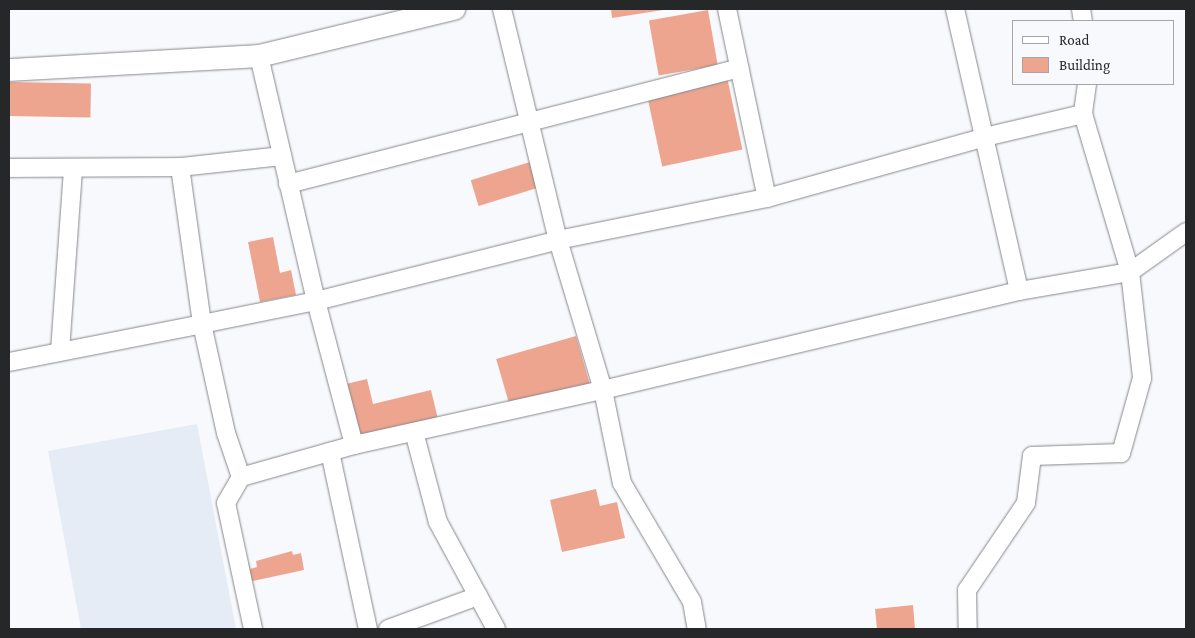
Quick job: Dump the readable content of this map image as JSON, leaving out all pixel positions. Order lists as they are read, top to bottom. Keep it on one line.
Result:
{"legend":["Road","Building"]}
